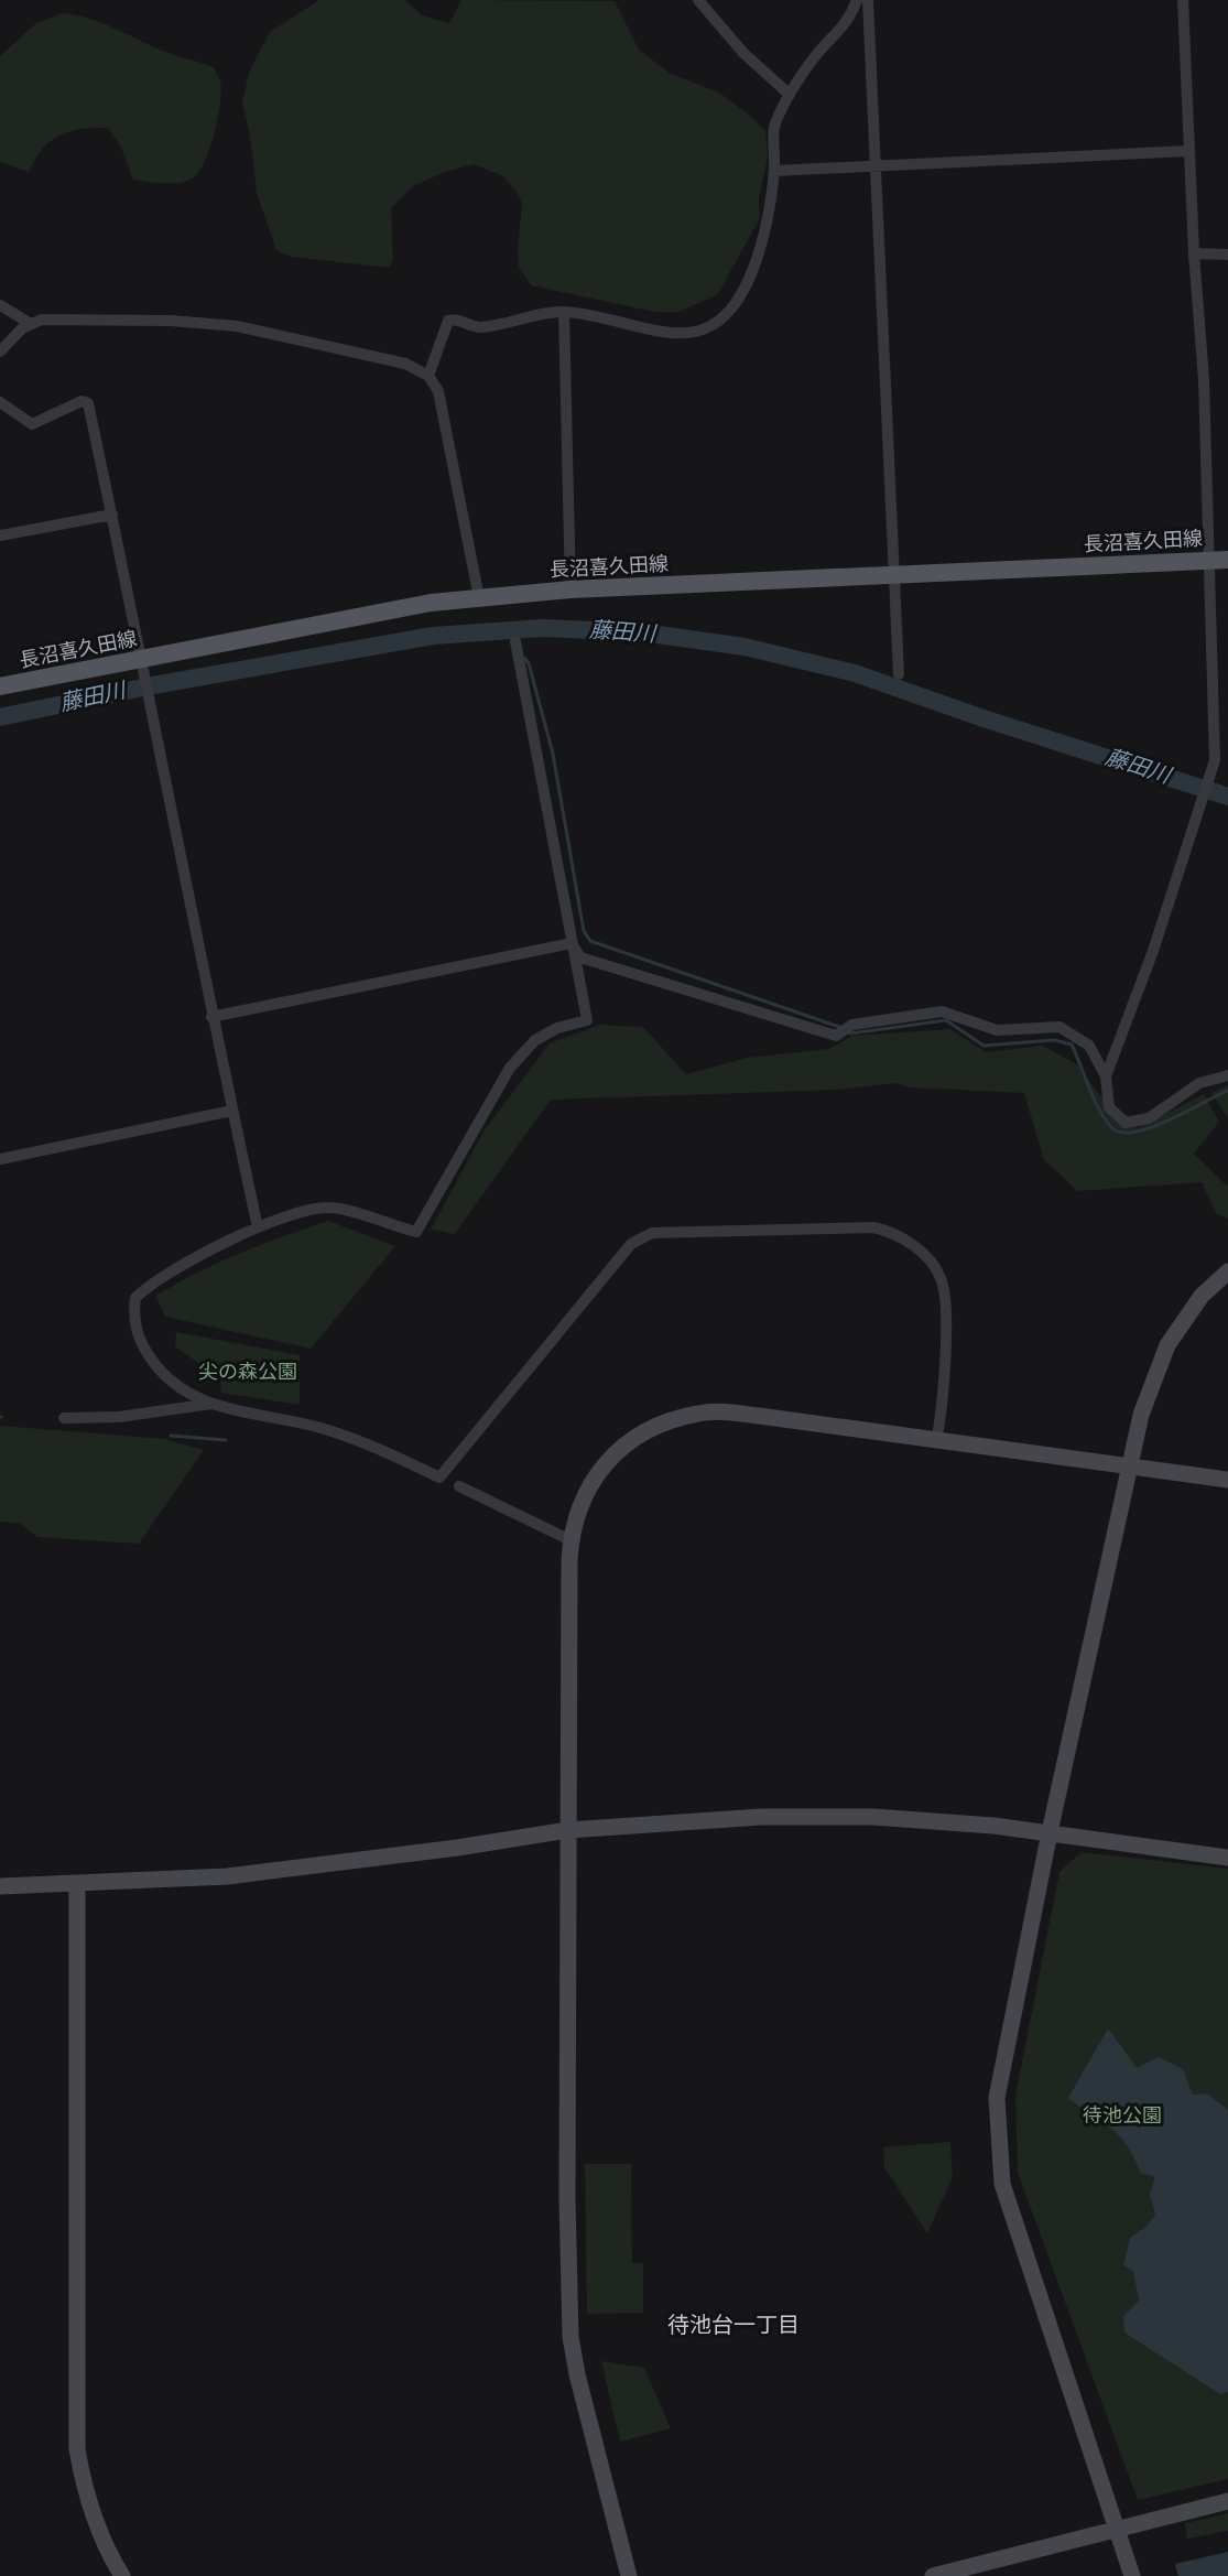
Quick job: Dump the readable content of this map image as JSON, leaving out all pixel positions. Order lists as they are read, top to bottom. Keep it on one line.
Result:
{"streets":{"main road":["長沼喜久田線"]},"districts":["待池台一丁目"],"water":["藤田川"],"parks":["尖の森公園","待池公園"]}
